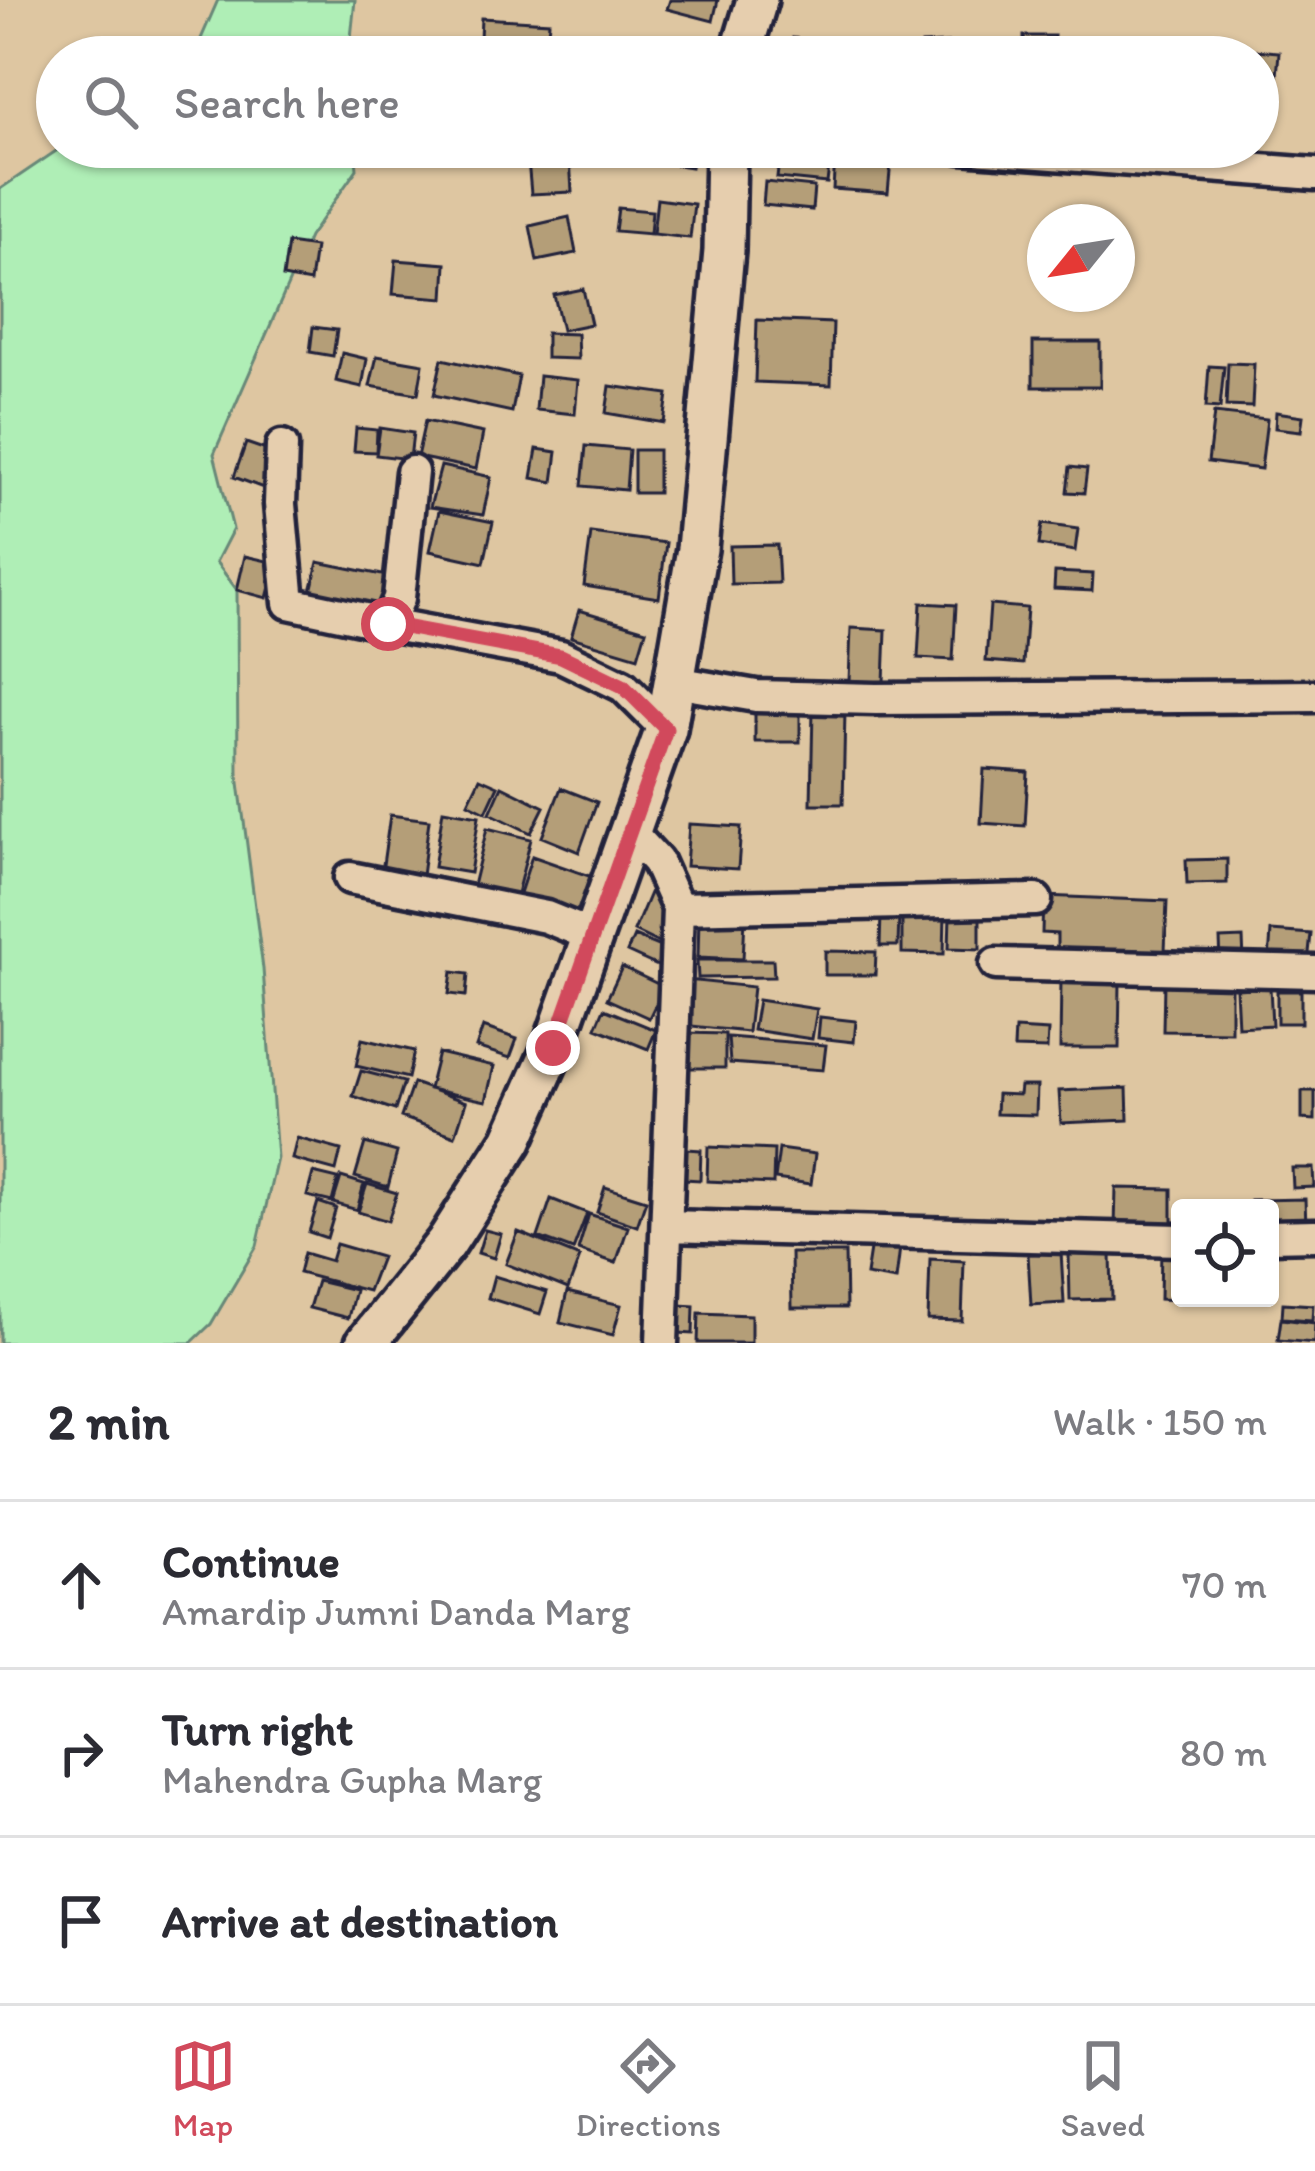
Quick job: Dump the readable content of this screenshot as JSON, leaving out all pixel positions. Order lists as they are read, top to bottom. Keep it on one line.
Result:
{"north":"bottom left","page":{"search":"Search here","heading":["2 min","Walk · 150 m"],"list":[["Continue","Amardip Jumni Danda Marg","70 m"],["Turn right","Mahendra Gupha Marg","80 m"],"Arrive at destination"],"nav":["Map","Directions","Saved"]}}
